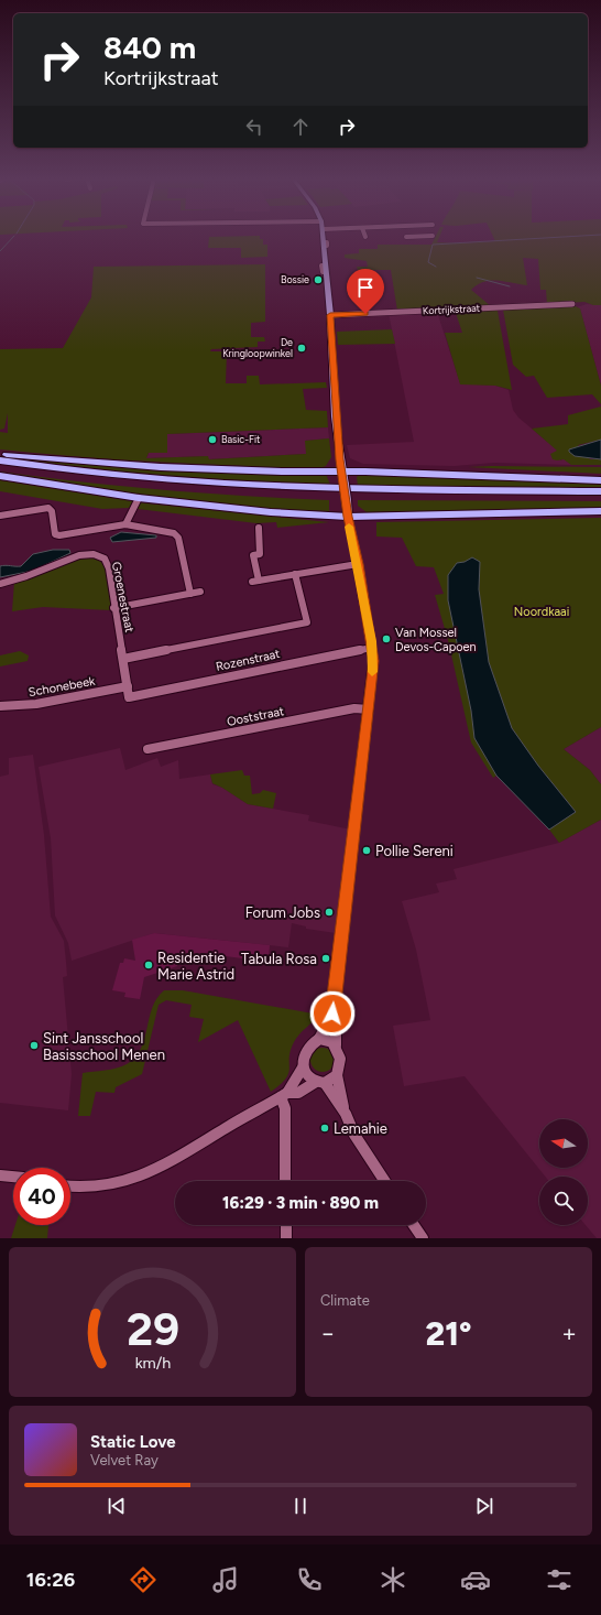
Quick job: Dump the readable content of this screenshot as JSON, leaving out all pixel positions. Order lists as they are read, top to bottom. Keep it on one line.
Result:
{"streets":{"street":["Kortrijkstraat","Groenestraat","Rozenstraat","Schonebeek","Ooststraat"]},"crossings":[["Groenestraat","Rozenstraat"],["Groenestraat","Schonebeek"]],"parks":["Noordkaai"],"places":["Bossie","De Kringloopwinkel","Basic-Fit","Van Mossel Devos-Capoen","Pollie Sereni","Forum Jobs","Tabula Rosa","Residentie Marie Astrid","Sint Jansschool Basisschool Menen","Lemahie"],"north":"left","page":{"turn":["840 m","Kortrijkstraat"],"limit":"40","trip":"16:29 · 3 min · 890 m","tile":"Climate","heat":["−","21°","+"],"song":["Static Love","Velvet Ray"],"tabs":"16:26","gauge":["29","km/h"]}}
